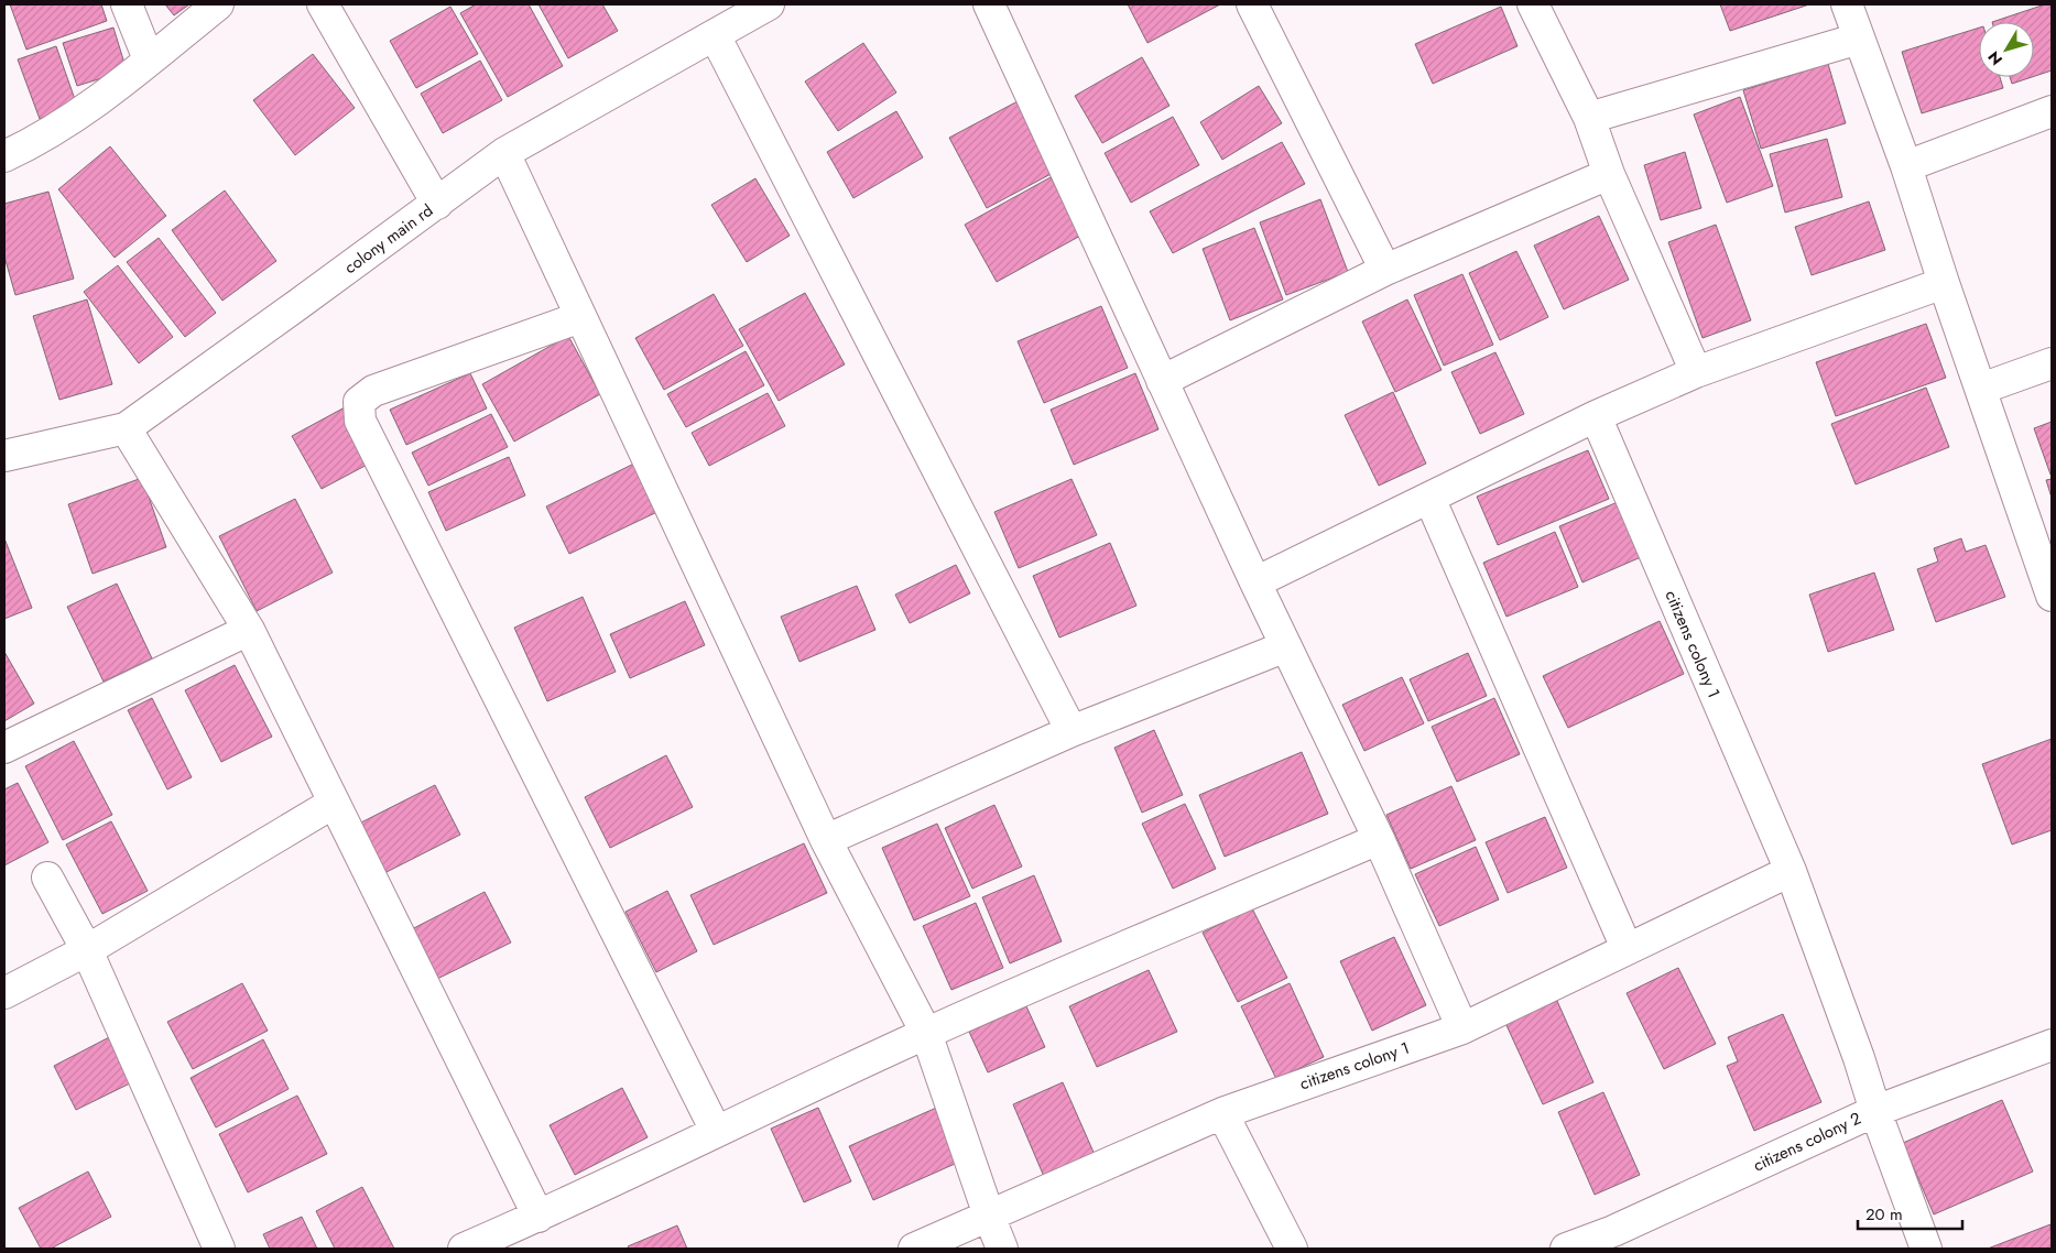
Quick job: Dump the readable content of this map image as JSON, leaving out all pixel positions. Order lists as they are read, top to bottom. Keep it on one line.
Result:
{"streets":{"street":["colony main rd","citizens colony 1","citizens colony 2"]},"crossings":[["citizens colony 1","citizens colony 2"]],"scale_bar":"20 m","north":"bottom left"}
